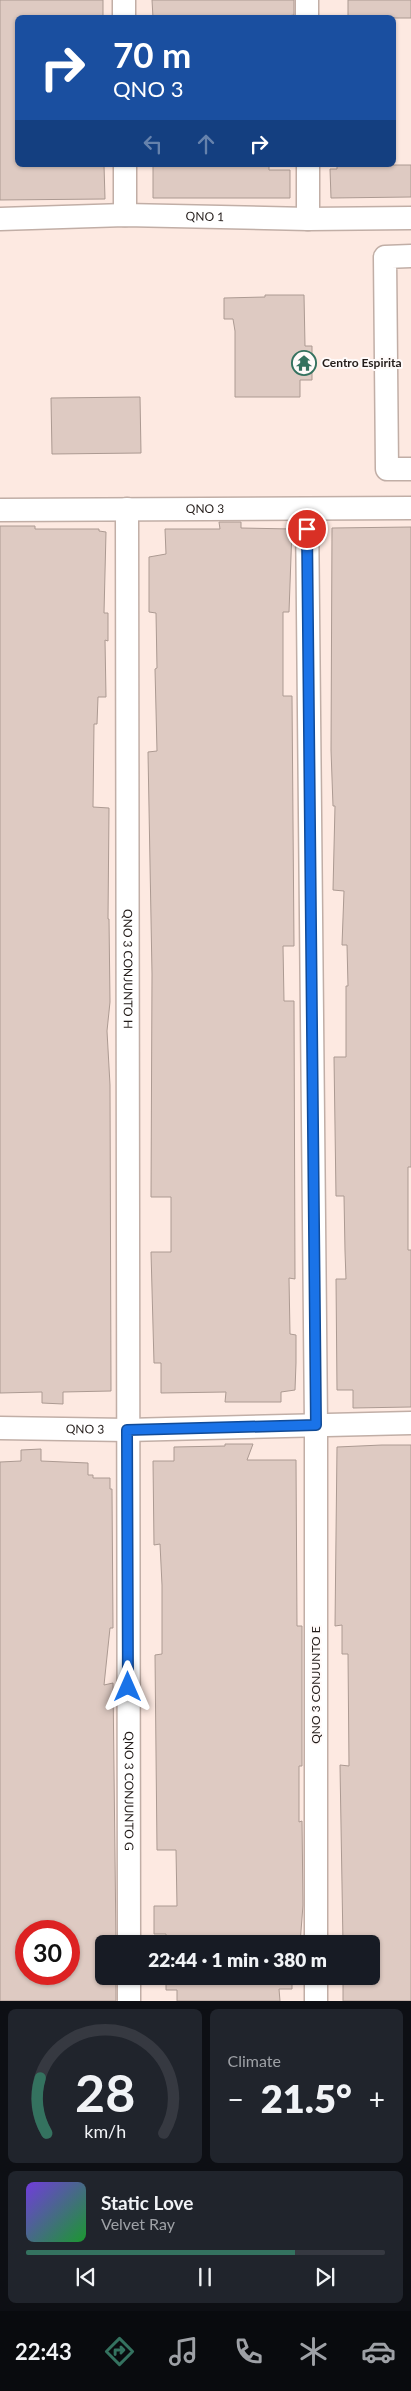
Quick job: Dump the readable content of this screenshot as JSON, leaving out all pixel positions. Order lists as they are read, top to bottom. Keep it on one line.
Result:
{"streets":{"street":["QNO 1","QNO 3","QNO 3 CONJUNTO H","QNO 3 CONJUNTO E","QNO 3 CONJUNTO G"]},"crossings":[["QNO 3","QNO 3 CONJUNTO H"],["QNO 3","QNO 3 CONJUNTO E"],["QNO 3","QNO 3 CONJUNTO G"],["QNO 3 CONJUNTO H","QNO 3 CONJUNTO G"]],"places":{"temple":["Centro Espirita"]},"page":{"turn":["70 m","QNO 3"],"limit":"30","trip":"22:44 · 1 min · 380 m","tile":"Climate","heat":["−","21.5°","+"],"song":["Static Love","Velvet Ray"],"tabs":"22:43","gauge":["28","km/h"]}}
